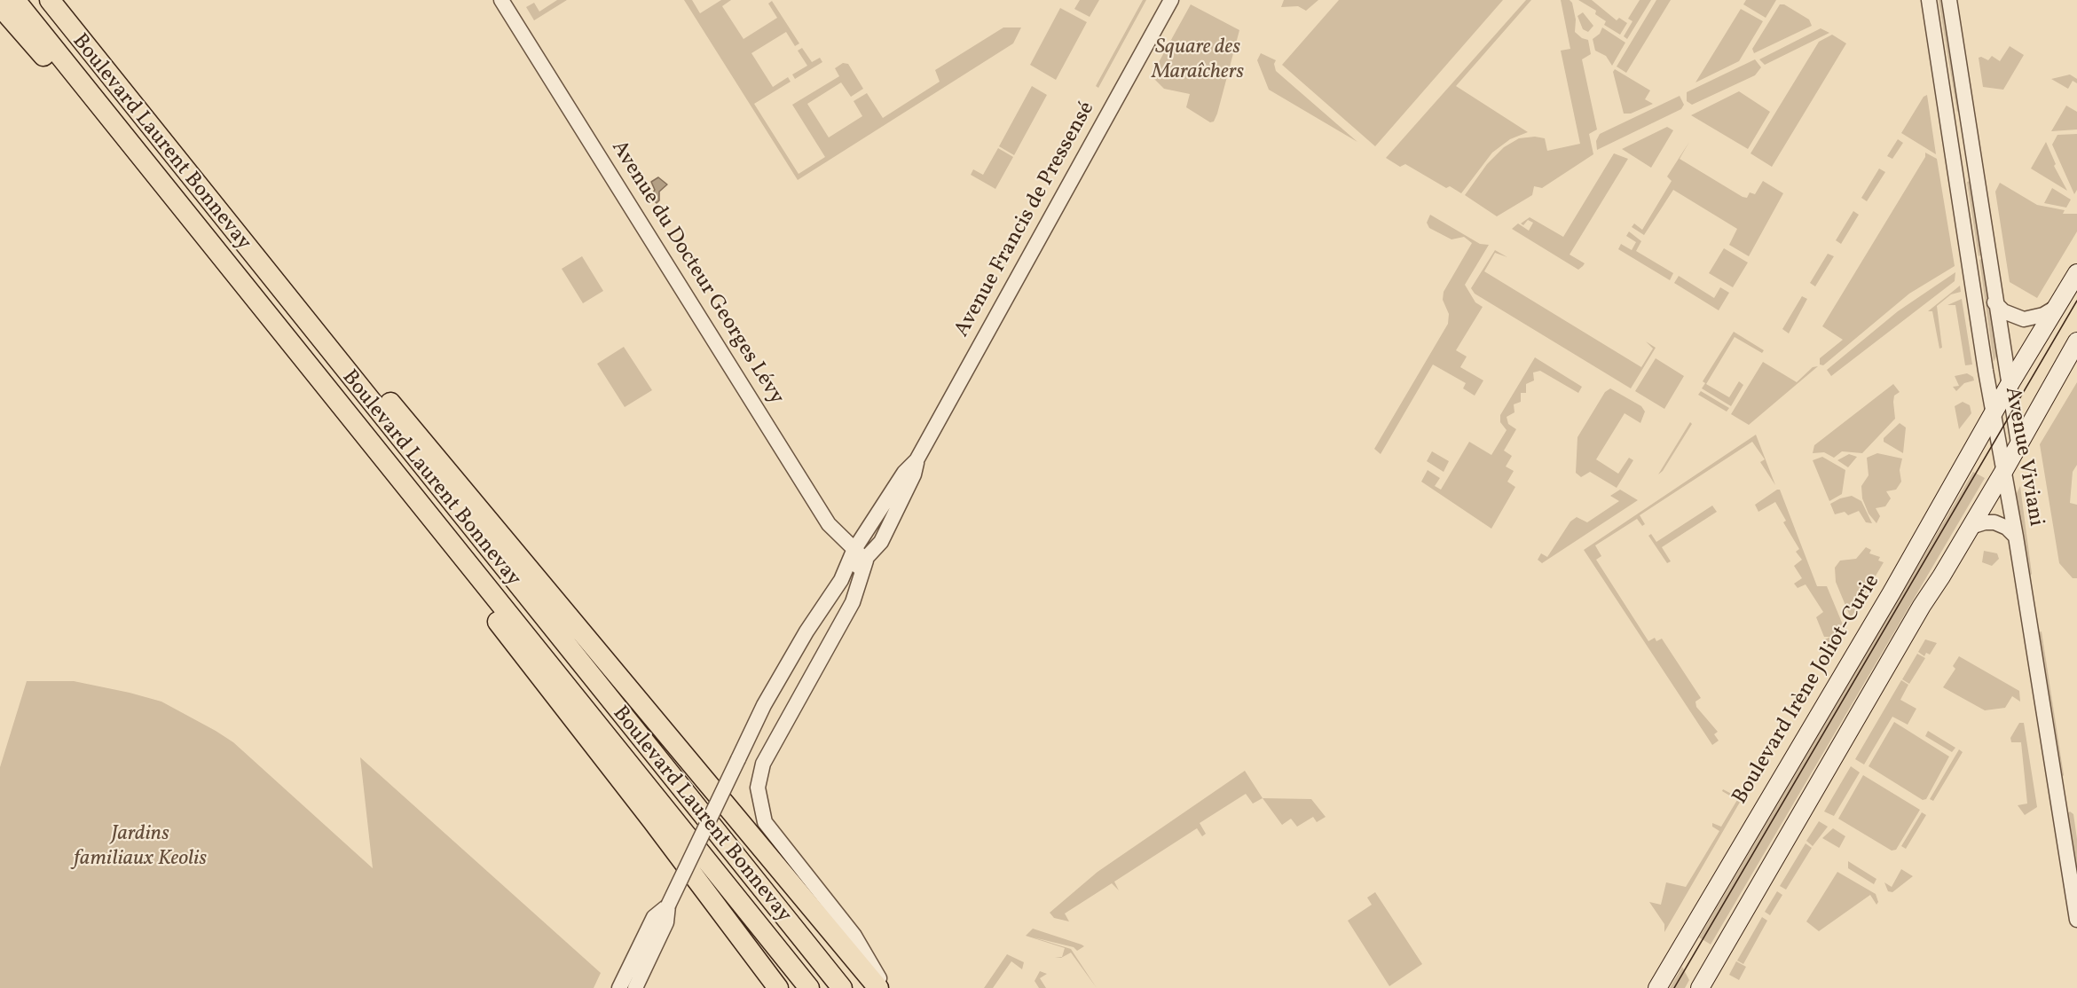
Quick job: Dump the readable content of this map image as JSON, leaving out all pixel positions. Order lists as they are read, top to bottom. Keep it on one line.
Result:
{"streets":{"highway":["Boulevard Laurent Bonnevay"],"main road":["Boulevard Irène Joliot-Curie"],"street":["Avenue Francis de Pressensé","Avenue du Docteur Georges Lévy","Avenue Viviani"]},"crossings":[["Avenue Francis de Pressensé","Avenue du Docteur Georges Lévy"],["Avenue Viviani","Boulevard Irène Joliot-Curie"]],"parks":["Square des Maraîchers","Jardins familiaux Keolis"]}
